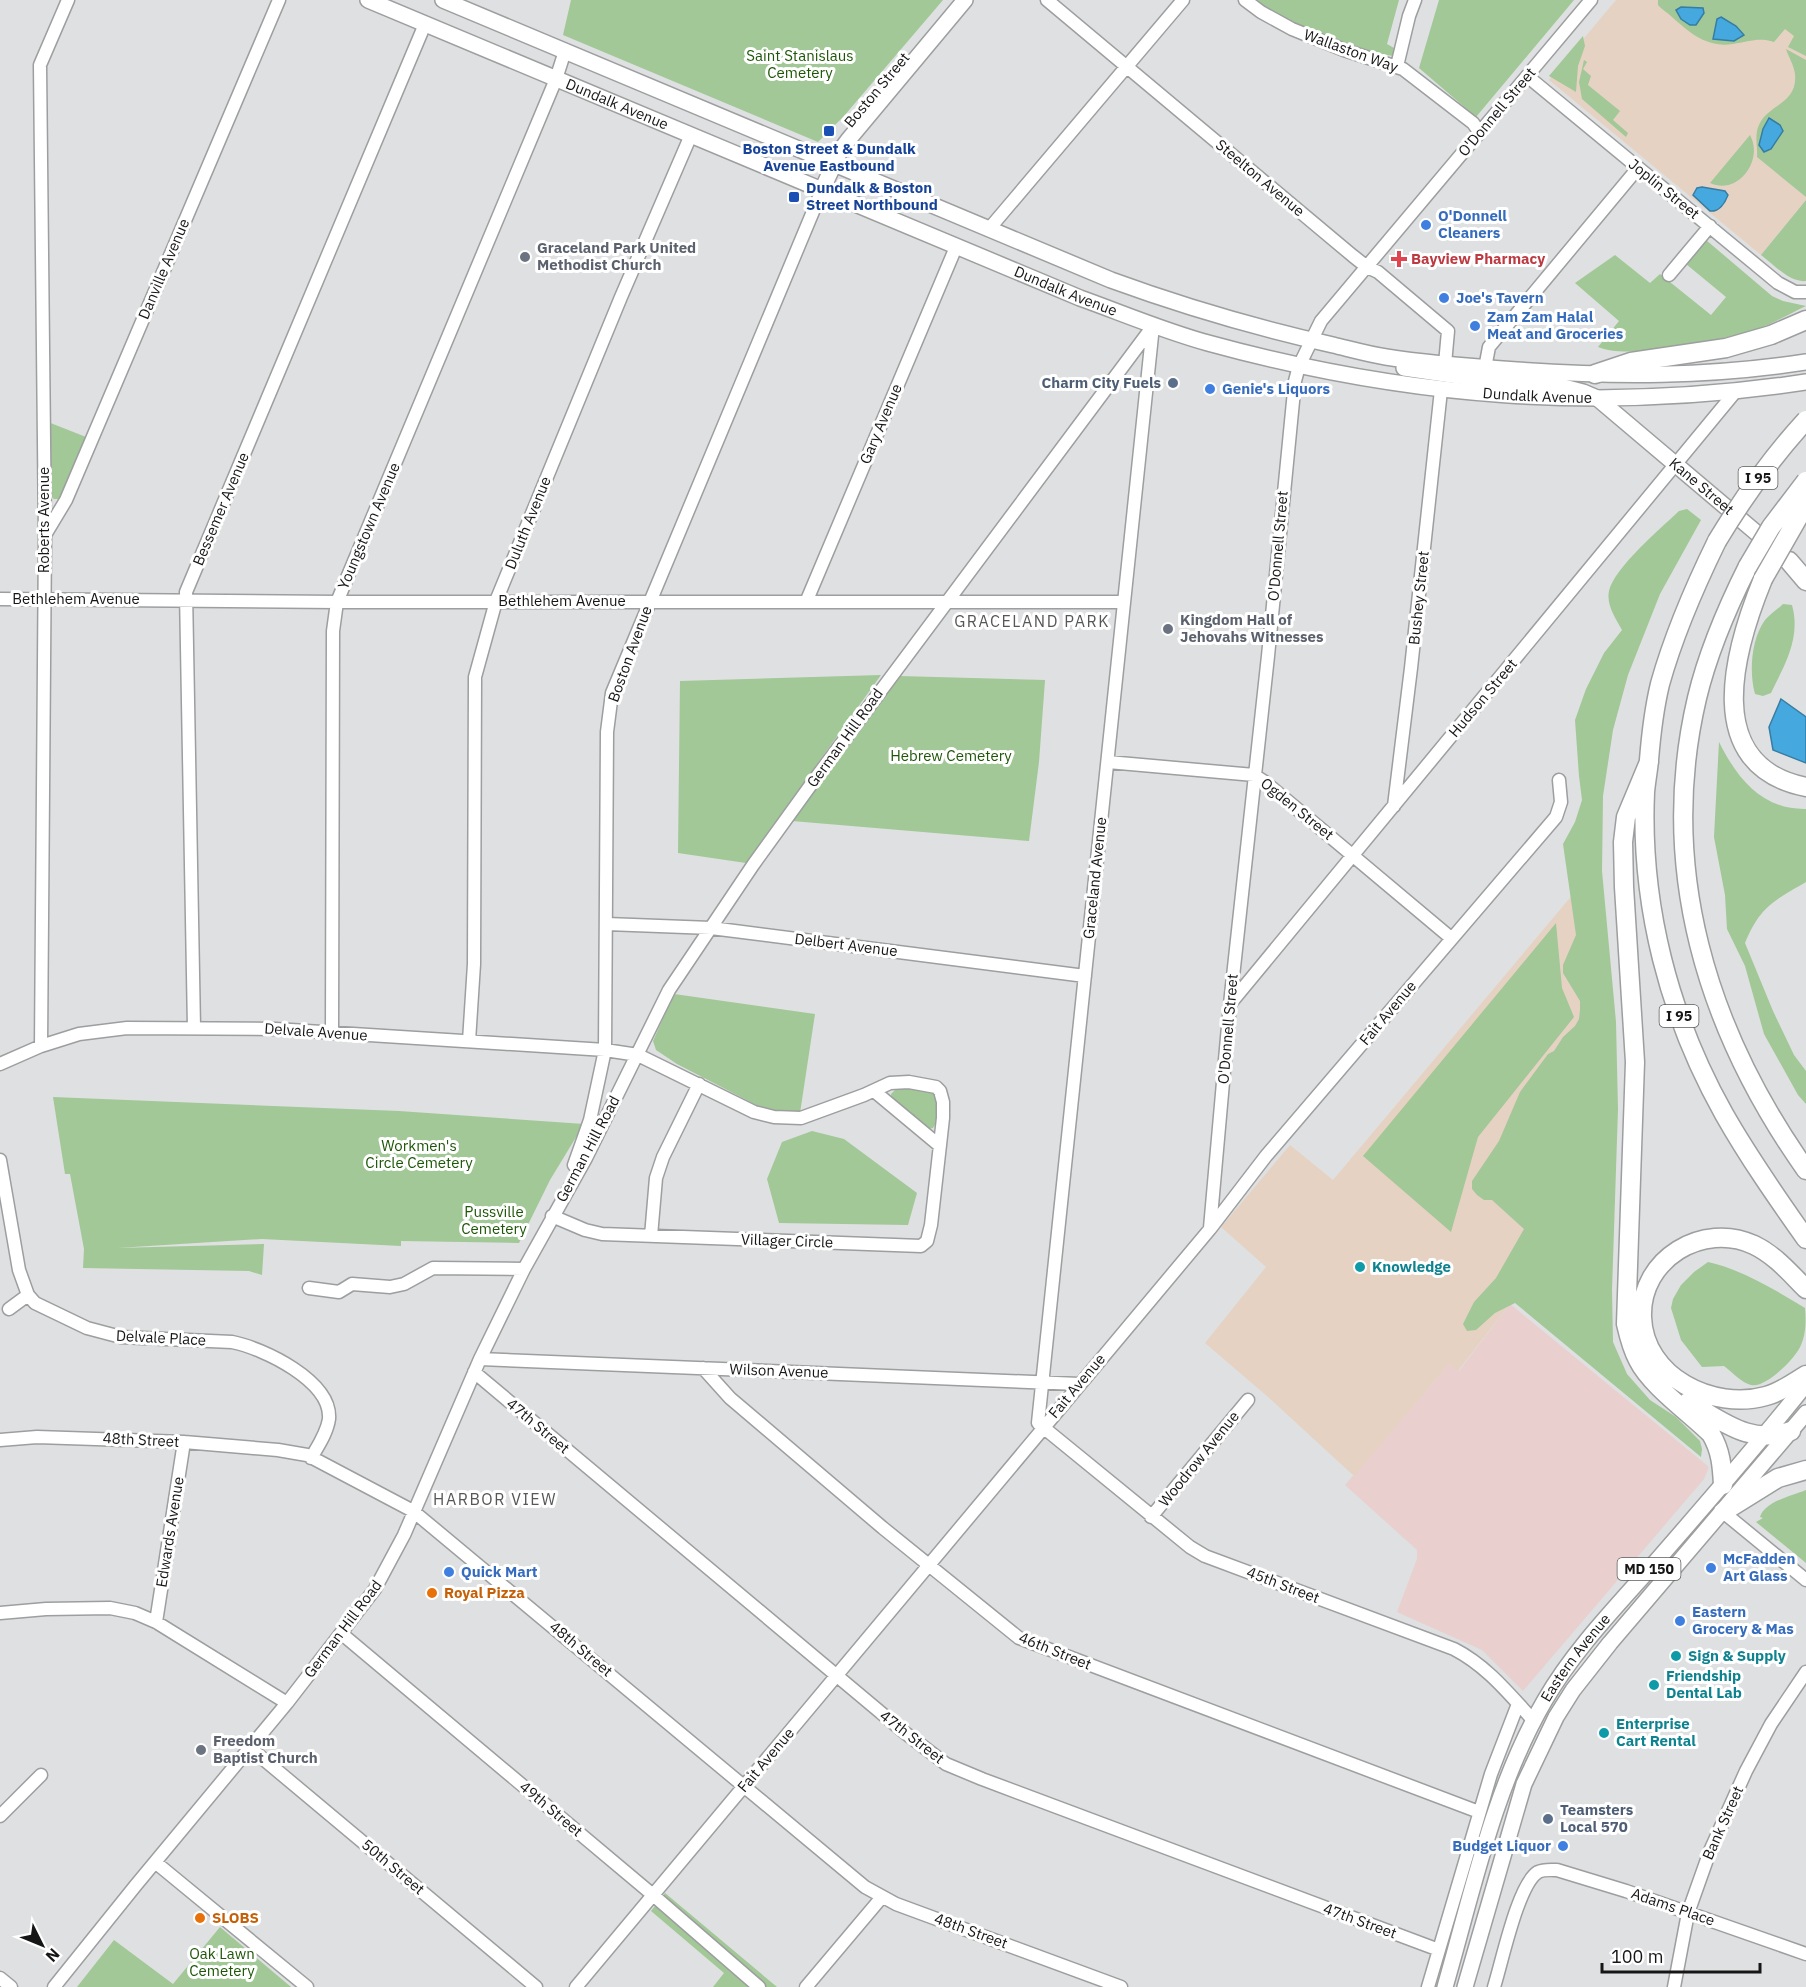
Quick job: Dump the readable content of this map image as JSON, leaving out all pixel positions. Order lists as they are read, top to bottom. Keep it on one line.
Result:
{"streets":{"highway":["I 95"],"main road":["Boston Street","Dundalk Avenue","Kane Street","MD 150","Eastern Avenue"],"street":["Wallaston Way","O'Donnell Street","Steelton Avenue","Joplin Street","Danville Avenue","Gary Avenue","Bessemer Avenue","Roberts Avenue","Duluth Avenue","Youngstown Avenue","Bushey Street","Bethlehem Avenue","Boston Avenue","Hudson Street","German Hill Road","Ogden Street","Graceland Avenue","Delbert Avenue","Fait Avenue","Delvale Avenue","Villager Circle","Delvale Place","Wilson Avenue","47th Street","48th Street","Woodrow Avenue","Edwards Avenue","45th Street","46th Street","49th Street","Bank Street","50th Street","Adams Place"]},"crossings":[["Wallaston Way","O'Donnell Street"],["Boston Street","Dundalk Avenue"],["Boston Street","Boston Avenue"],["Dundalk Avenue","O'Donnell Street"],["Dundalk Avenue","Steelton Avenue"],["Dundalk Avenue","Gary Avenue"],["Dundalk Avenue","Kane Street"],["Dundalk Avenue","Bessemer Avenue"],["Dundalk Avenue","Duluth Avenue"],["Dundalk Avenue","Youngstown Avenue"],["Dundalk Avenue","Bushey Street"],["Dundalk Avenue","Boston Avenue"],["Dundalk Avenue","Hudson Street"],["Dundalk Avenue","German Hill Road"],["Dundalk Avenue","Graceland Avenue"],["O'Donnell Street","Steelton Avenue"],["O'Donnell Street","Joplin Street"],["O'Donnell Street","Hudson Street"],["O'Donnell Street","Ogden Street"],["O'Donnell Street","Fait Avenue"],["Danville Avenue","Roberts Avenue"],["Gary Avenue","Bethlehem Avenue"],["Kane Street","Hudson Street"],["Bessemer Avenue","Bethlehem Avenue"],["Bessemer Avenue","Delvale Avenue"],["Roberts Avenue","Bethlehem Avenue"],["Roberts Avenue","Delvale Avenue"],["Duluth Avenue","Bethlehem Avenue"],["Duluth Avenue","Delvale Avenue"],["Youngstown Avenue","Bethlehem Avenue"],["Youngstown Avenue","Delvale Avenue"],["Bushey Street","Hudson Street"],["Bethlehem Avenue","Boston Avenue"],["Bethlehem Avenue","German Hill Road"],["Bethlehem Avenue","Graceland Avenue"],["Boston Avenue","German Hill Road"],["Boston Avenue","Delbert Avenue"],["Boston Avenue","Delvale Avenue"],["Boston Avenue","Villager Circle"],["Hudson Street","Ogden Street"],["German Hill Road","Graceland Avenue"],["German Hill Road","Delbert Avenue"],["German Hill Road","Delvale Avenue"],["German Hill Road","Villager Circle"],["German Hill Road","Wilson Avenue"],["German Hill Road","47th Street"],["German Hill Road","48th Street"],["German Hill Road","49th Street"],["German Hill Road","50th Street"],["Ogden Street","Graceland Avenue"],["Ogden Street","Fait Avenue"],["Graceland Avenue","Delbert Avenue"],["Graceland Avenue","Fait Avenue"],["Graceland Avenue","Wilson Avenue"],["Graceland Avenue","45th Street"],["Fait Avenue","Wilson Avenue"],["Fait Avenue","47th Street"],["Fait Avenue","48th Street"],["Fait Avenue","45th Street"],["Fait Avenue","46th Street"],["Fait Avenue","49th Street"],["Delvale Avenue","Villager Circle"],["Delvale Place","48th Street"],["Wilson Avenue","46th Street"],["48th Street","Edwards Avenue"],["Woodrow Avenue","45th Street"],["45th Street","Eastern Avenue"],["Bank Street","Adams Place"]],"districts":["GRACELAND PARK","HARBOR VIEW"],"parks":["Saint Stanislaus Cemetery","Hebrew Cemetery","Workmen's Circle Cemetery","Pussville Cemetery","Oak Lawn Cemetery"],"places":{"transit":["Boston Street & Dundalk Avenue Eastbound","Dundalk & Boston Street Northbound"],"other":["O'Donnell Cleaners","Graceland Park United Methodist Church","Joe's Tavern","Zam Zam Halal Meat and Groceries","Charm City Fuels","Genie's Liquors","Kingdom Hall of Jehovahs Witnesses","Knowledge","McFadden Art Glass","Quick Mart","Royal Pizza","Eastern Grocery & Mas","Sign & Supply","Friendship Dental Lab","Enterprise Cart Rental","Freedom Baptist Church","Teamsters Local 570","Budget Liquor","SLOBS"],"health":["Bayview Pharmacy"]},"scale_bar":"100 m","north":"bottom right"}
